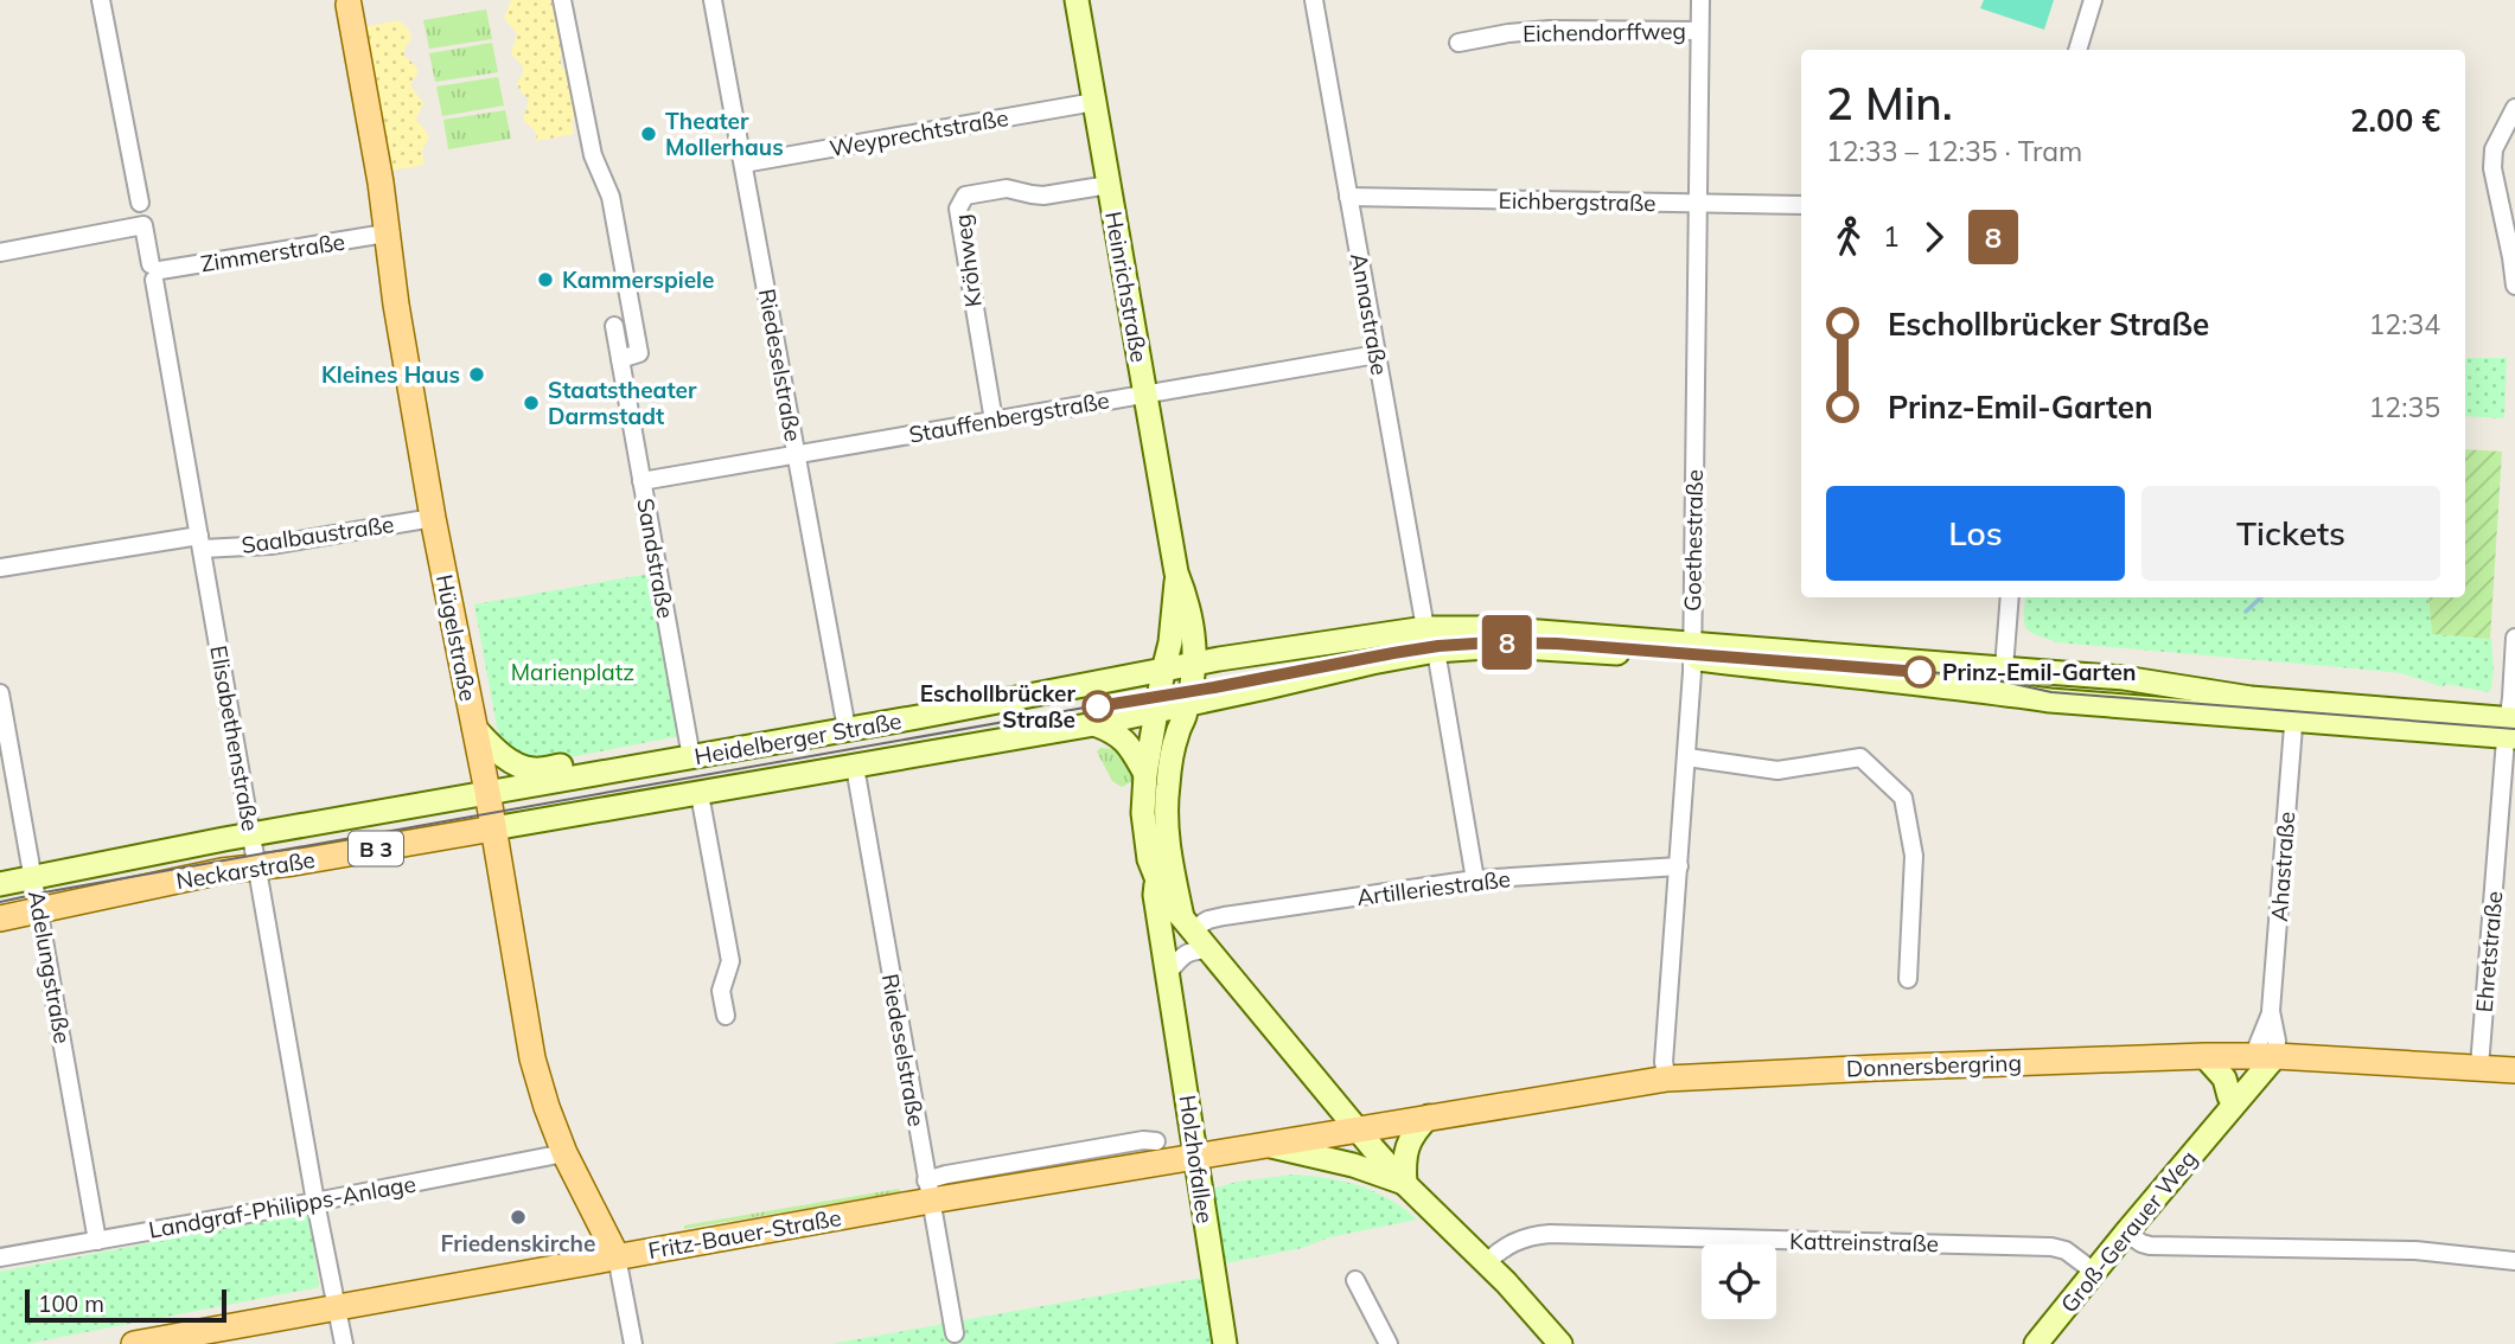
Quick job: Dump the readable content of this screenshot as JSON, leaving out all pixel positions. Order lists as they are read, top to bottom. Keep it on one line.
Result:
{"streets":{"main road":["Heinrichstraße","Hügelstraße","Heidelberger Straße","B 3","Neckarstraße","Donnersbergring","Holzhofallee","Groß-Gerauer Weg","Fritz-Bauer-Straße"],"street":["Eichendorffweg","Weyprechtstraße","Eichbergstraße","Zimmerstraße","Kröhweg","Annastraße","Riedeselstraße","Stauffenbergstraße","Saalbaustraße","Goethestraße","Sandstraße","Elisabethenstraße","Ahastraße","Artilleriestraße","Ehretstraße","Adelungstraße","Landgraf-Philipps-Anlage","Kattreinstraße"]},"crossings":[["Eichendorffweg","Goethestraße"],["Weyprechtstraße","Heinrichstraße"],["Weyprechtstraße","Riedeselstraße"],["Eichbergstraße","Annastraße"],["Eichbergstraße","Goethestraße"],["Zimmerstraße","Hügelstraße"],["Zimmerstraße","Elisabethenstraße"],["Kröhweg","Heinrichstraße"],["Kröhweg","Stauffenbergstraße"],["Heinrichstraße","Stauffenbergstraße"],["Heinrichstraße","Heidelberger Straße"],["Annastraße","Stauffenbergstraße"],["Annastraße","Heidelberger Straße"],["Riedeselstraße","Stauffenbergstraße"],["Riedeselstraße","Heidelberger Straße"],["Riedeselstraße","Fritz-Bauer-Straße"],["Stauffenbergstraße","Sandstraße"],["Saalbaustraße","Hügelstraße"],["Saalbaustraße","Elisabethenstraße"],["Goethestraße","Heidelberger Straße"],["Goethestraße","Artilleriestraße"],["Goethestraße","Donnersbergring"],["Sandstraße","Heidelberger Straße"],["Hügelstraße","Heidelberger Straße"],["Hügelstraße","Neckarstraße"],["Hügelstraße","Landgraf-Philipps-Anlage"],["Hügelstraße","Fritz-Bauer-Straße"],["Elisabethenstraße","Neckarstraße"],["Elisabethenstraße","Landgraf-Philipps-Anlage"],["Elisabethenstraße","Fritz-Bauer-Straße"],["Heidelberger Straße","Ahastraße"],["Heidelberger Straße","Neckarstraße"],["Heidelberger Straße","Ehretstraße"],["Ahastraße","Donnersbergring"],["Ahastraße","Groß-Gerauer Weg"],["Neckarstraße","Adelungstraße"],["Ehretstraße","Donnersbergring"],["Adelungstraße","Landgraf-Philipps-Anlage"],["Donnersbergring","Groß-Gerauer Weg"],["Donnersbergring","Fritz-Bauer-Straße"],["Holzhofallee","Fritz-Bauer-Straße"],["Groß-Gerauer Weg","Kattreinstraße"]],"parks":["Marienplatz"],"places":["Theater Mollerhaus","Kammerspiele","Kleines Haus","Staatstheater Darmstadt","Prinz-Emil-Garten","Eschollbrücker Straße","Friedenskirche"],"lines":["tram line 8"],"scale_bar":"100 m","page":{"on_map":"8","heading":["2 Min.","12:33 – 12:35 · Tram","2.00 €"],"legs":["1","8"],"list":[{"name":"Eschollbrücker Straße","value":"12:34"},{"name":"Prinz-Emil-Garten","value":"12:35"}],"buttons":["Los","Tickets"],"scale":"100 m"}}
